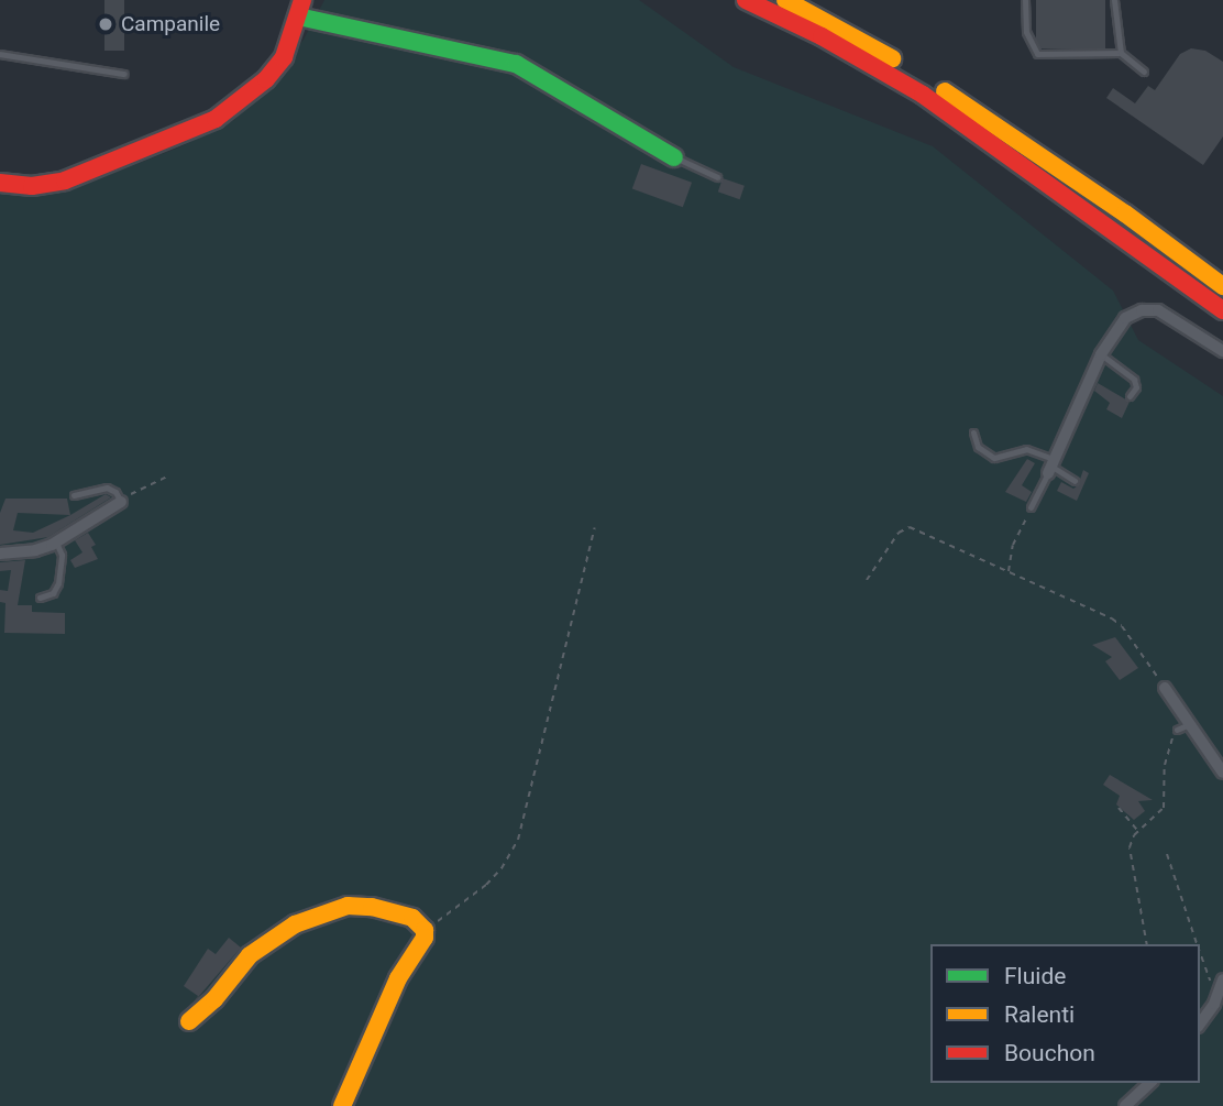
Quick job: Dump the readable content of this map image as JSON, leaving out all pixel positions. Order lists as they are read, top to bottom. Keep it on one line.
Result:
{"places":["Campanile"],"legend":["Fluide","Ralenti","Bouchon"]}
